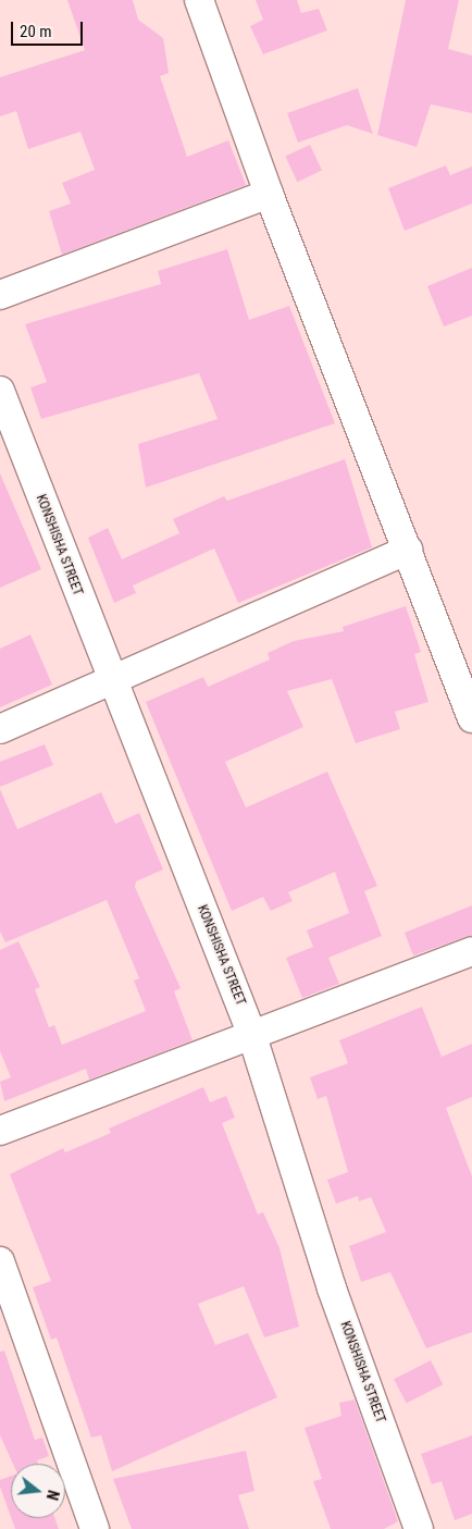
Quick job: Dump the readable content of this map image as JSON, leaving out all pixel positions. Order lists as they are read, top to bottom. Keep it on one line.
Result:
{"streets":{"street":["KONSHISHA STREET"]},"scale_bar":"20 m","north":"right"}
